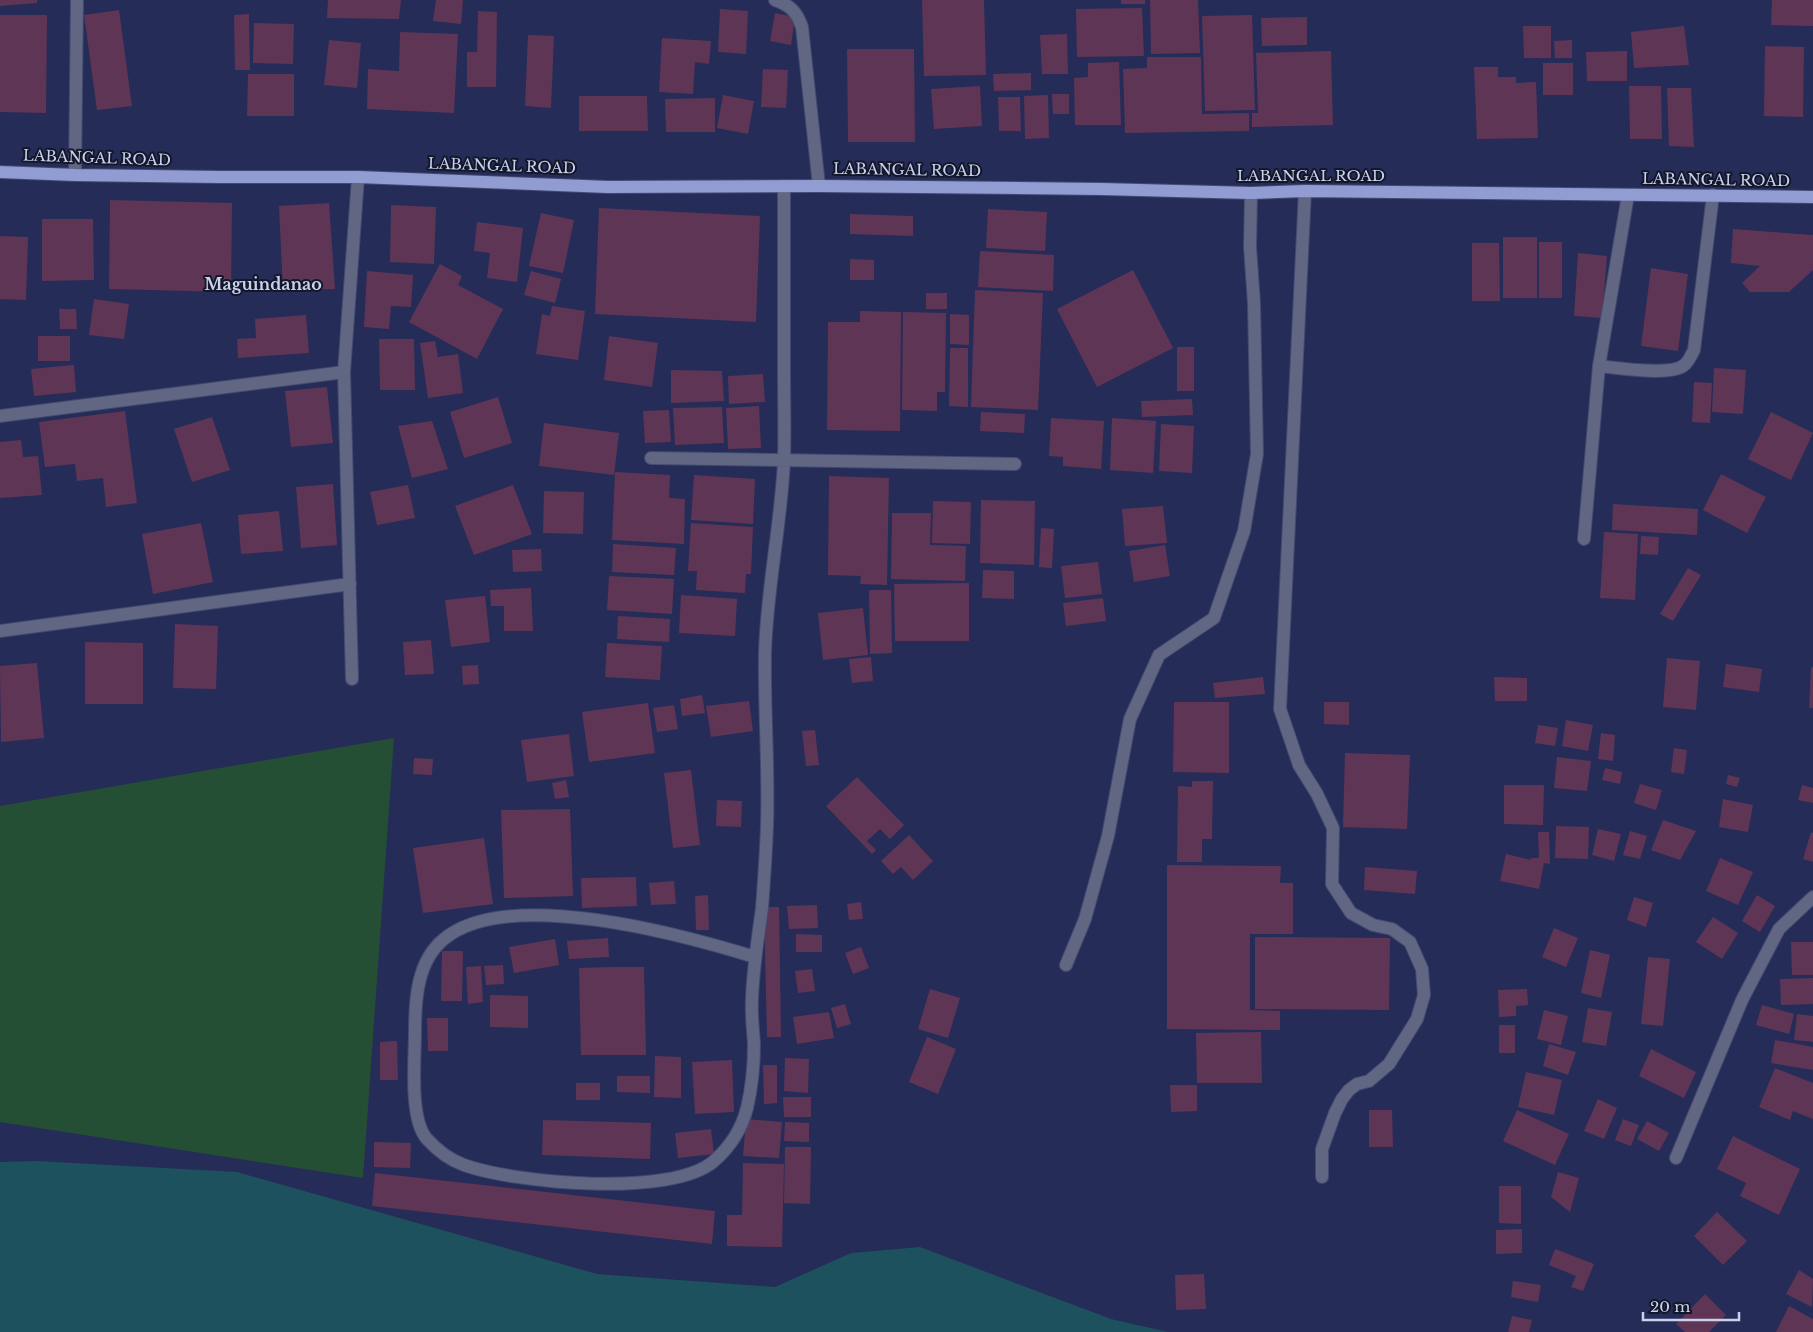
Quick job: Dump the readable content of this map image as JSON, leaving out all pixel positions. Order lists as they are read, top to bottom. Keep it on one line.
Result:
{"streets":{"main road":["LABANGAL ROAD"]},"districts":["Maguindanao"],"scale_bar":"20 m"}
